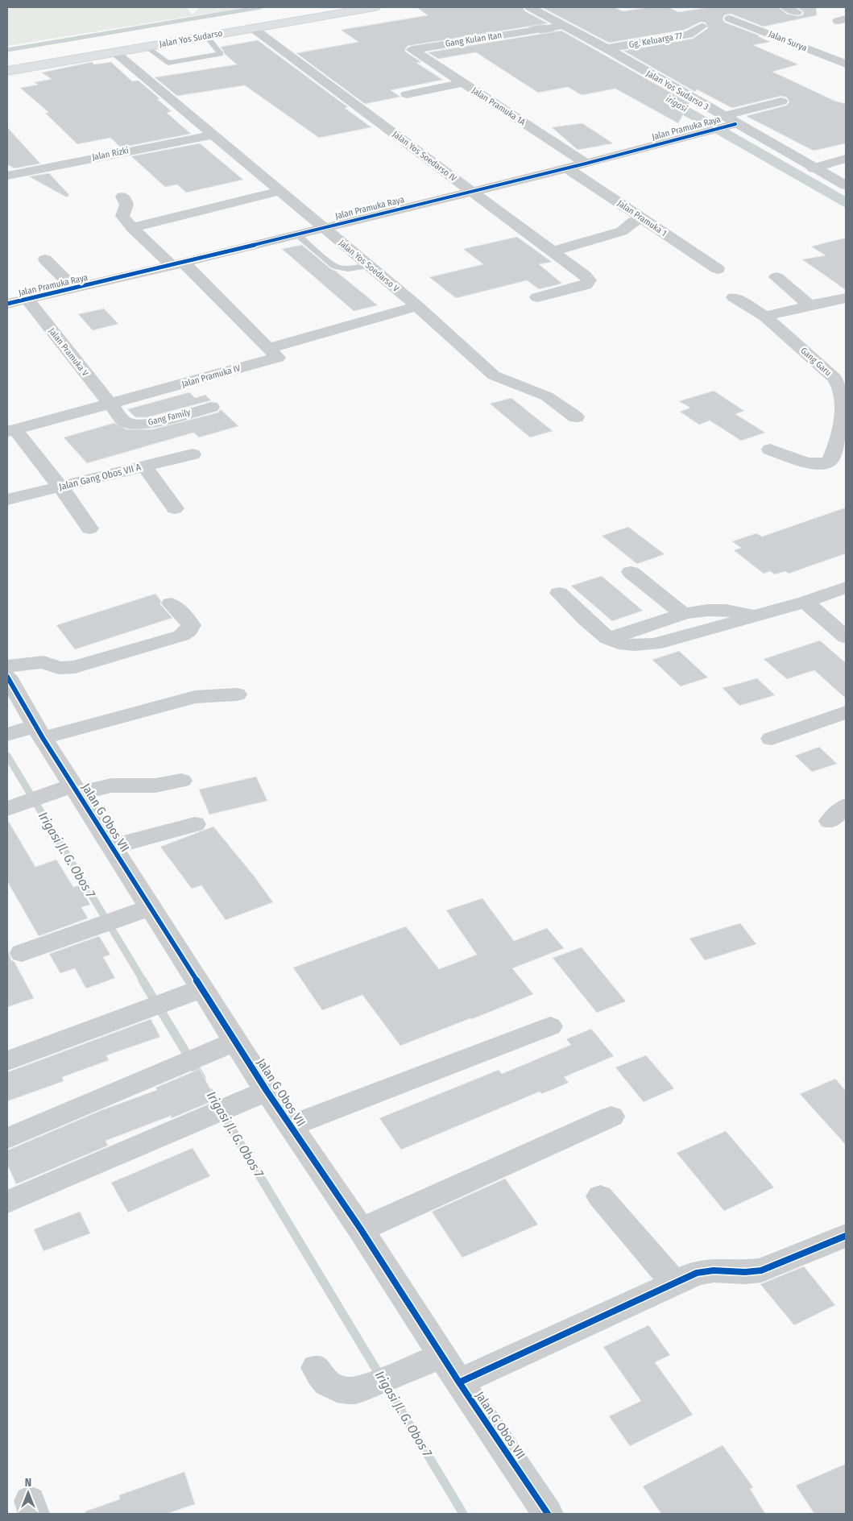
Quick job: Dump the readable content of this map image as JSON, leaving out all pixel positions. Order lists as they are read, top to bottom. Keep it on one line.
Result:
{"streets":{"main road":["Jalan Yos Sudarso"],"street":["Gang Kulan Itan","Gg. Keluarga 77","Jalan Surya","Jalan Yos Sudarso 3","Jalan Pramuka 1A","Jalan Pramuka Raya","Jalan Rizki","Jalan Yos Soedarso IV","Jalan Pramuka 1","Jalan Yos Soedarso V","Jalan Pramuka V","Gang Garu","Jalan Pramuka IV","Gang Family","Jalan Gang Obos VII A","Jalan G Obos VII"]},"crossings":[["Jalan Yos Sudarso","Jalan Yos Soedarso IV"],["Jalan Yos Sudarso","Jalan Yos Soedarso V"],["Gang Kulan Itan","Jalan Yos Sudarso 3"],["Gang Kulan Itan","Jalan Pramuka 1A"],["Gg. Keluarga 77","Jalan Yos Sudarso 3"],["Jalan Yos Sudarso 3","Jalan Pramuka Raya"],["Jalan Pramuka 1A","Jalan Pramuka Raya"],["Jalan Pramuka Raya","Jalan Yos Soedarso IV"],["Jalan Pramuka Raya","Jalan Pramuka 1"],["Jalan Pramuka Raya","Jalan Yos Soedarso V"],["Jalan Pramuka Raya","Jalan Pramuka V"],["Jalan Rizki","Jalan Yos Soedarso V"],["Jalan Pramuka V","Jalan Pramuka IV"],["Jalan Pramuka V","Gang Family"],["Jalan Pramuka IV","Gang Family"]],"water":["irigasi","Irigasi Jl. G. Obos 7"],"north":"top"}
